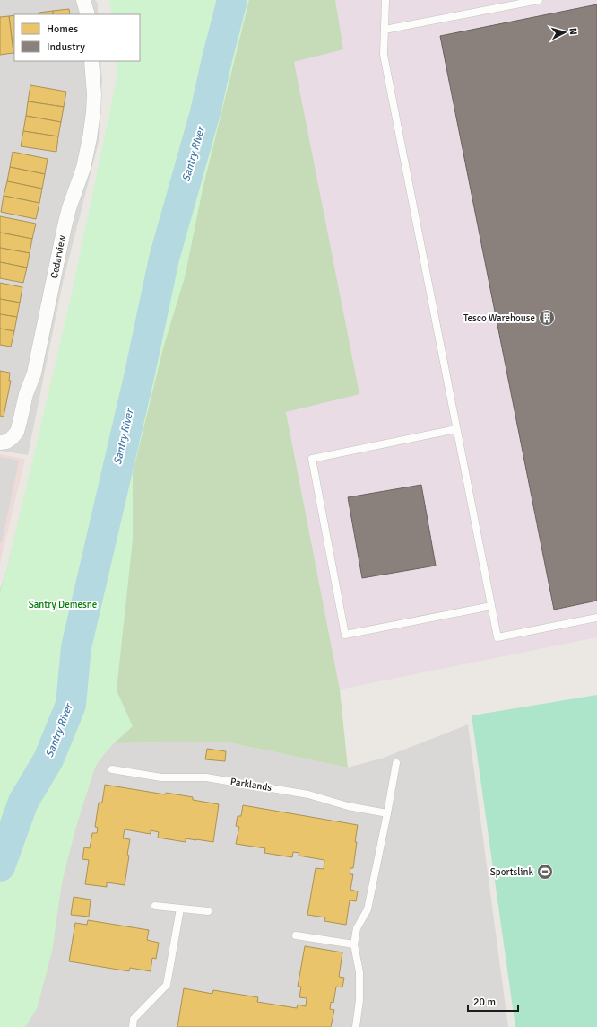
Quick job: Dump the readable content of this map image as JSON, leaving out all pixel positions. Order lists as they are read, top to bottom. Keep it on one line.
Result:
{"streets":{"street":["Cedarview"],"lane":["Parklands"]},"water":["Santry River"],"parks":["Santry Demesne"],"places":{"building":["Tesco Warehouse"],"sports":["Sportslink"]},"legend":["Homes","Industry"],"scale_bar":"20 m","north":"right"}
